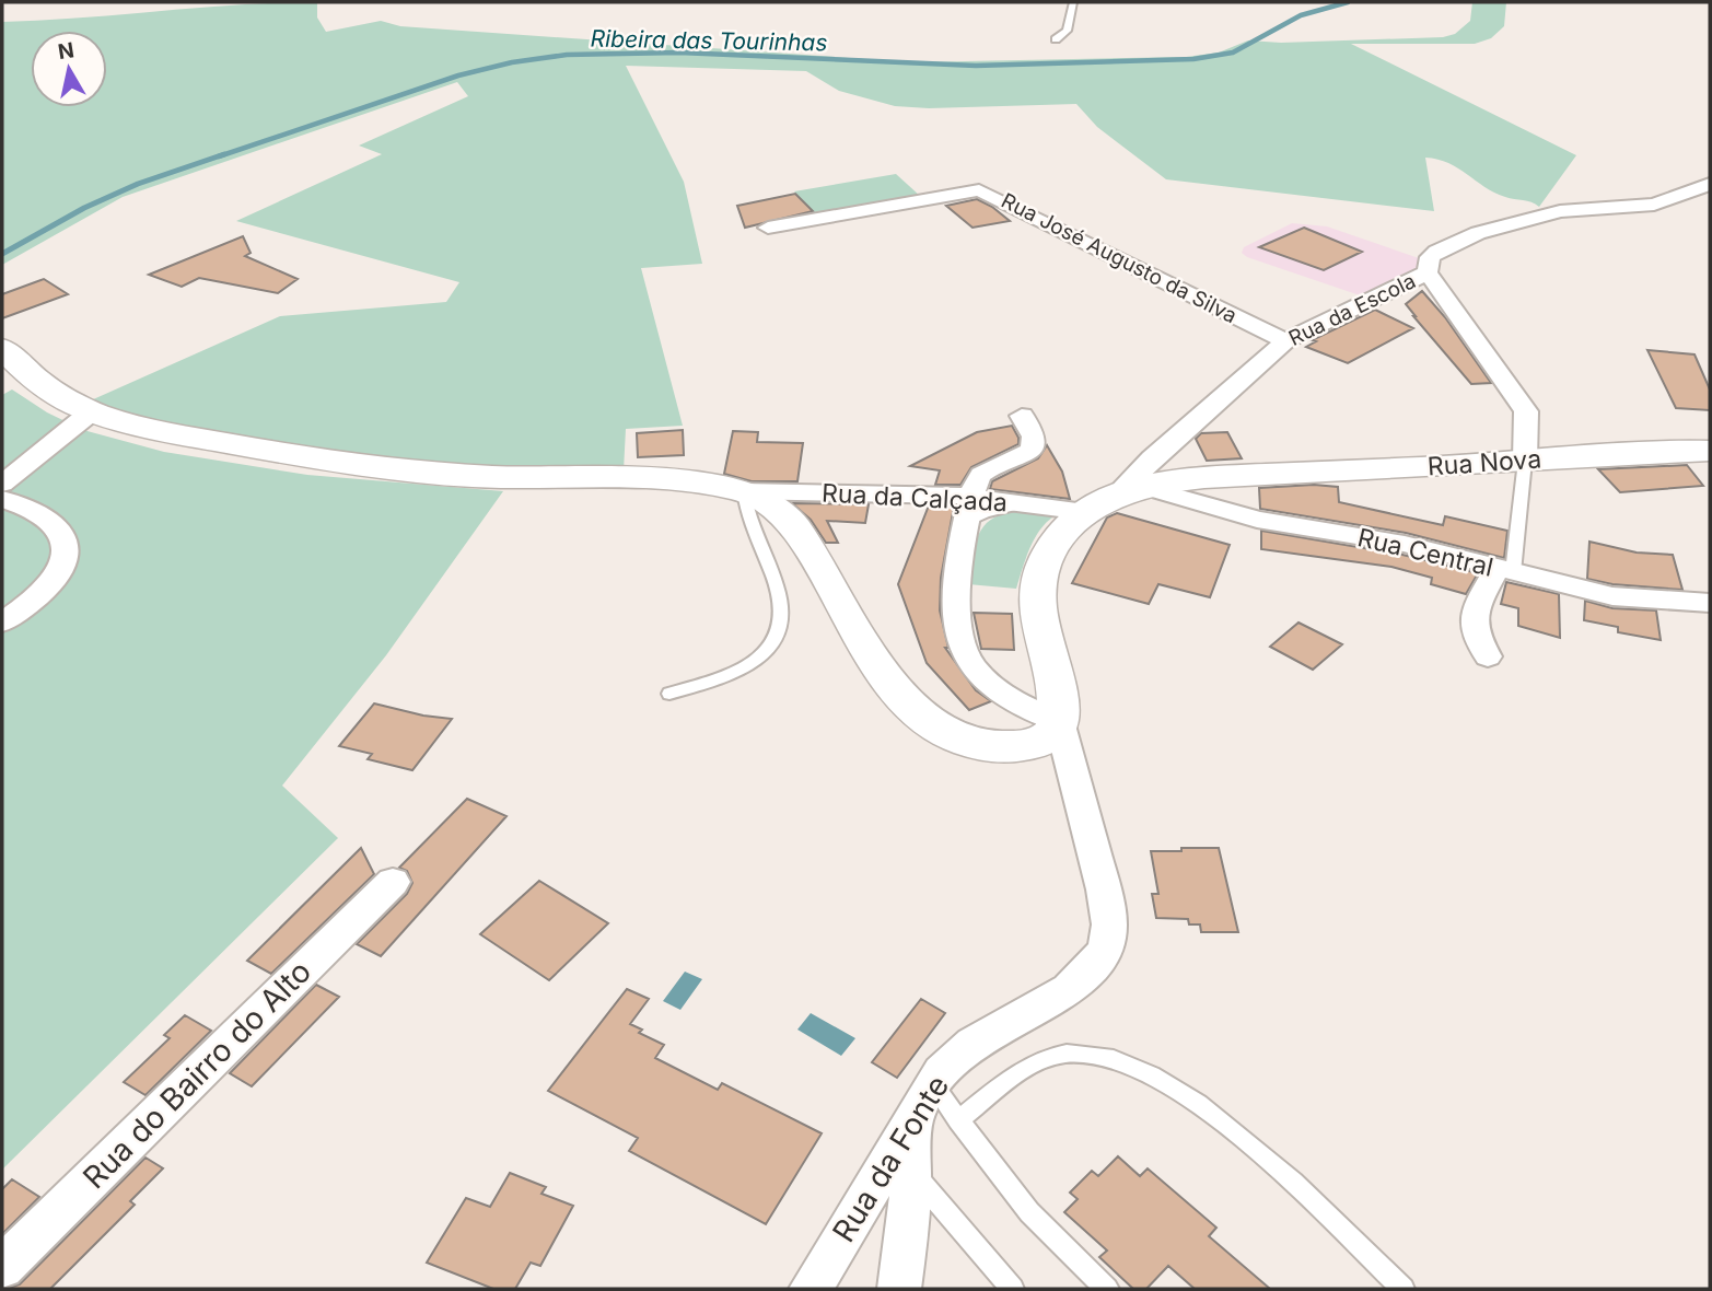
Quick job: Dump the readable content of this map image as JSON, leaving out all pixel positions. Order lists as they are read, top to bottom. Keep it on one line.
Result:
{"streets":{"street":["Rua José Augusto da Silva","Rua da Escola","Rua Nova","Rua da Calçada","Rua Central","Rua do Bairro do Alto","Rua da Fonte"]},"crossings":[["Rua José Augusto da Silva","Rua da Escola"],["Rua da Escola","Rua Nova"],["Rua da Escola","Rua da Calçada"],["Rua da Escola","Rua Central"],["Rua Nova","Rua da Calçada"],["Rua Nova","Rua Central"],["Rua da Calçada","Rua Central"]],"water":["Ribeira das Tourinhas"],"north":"top"}
